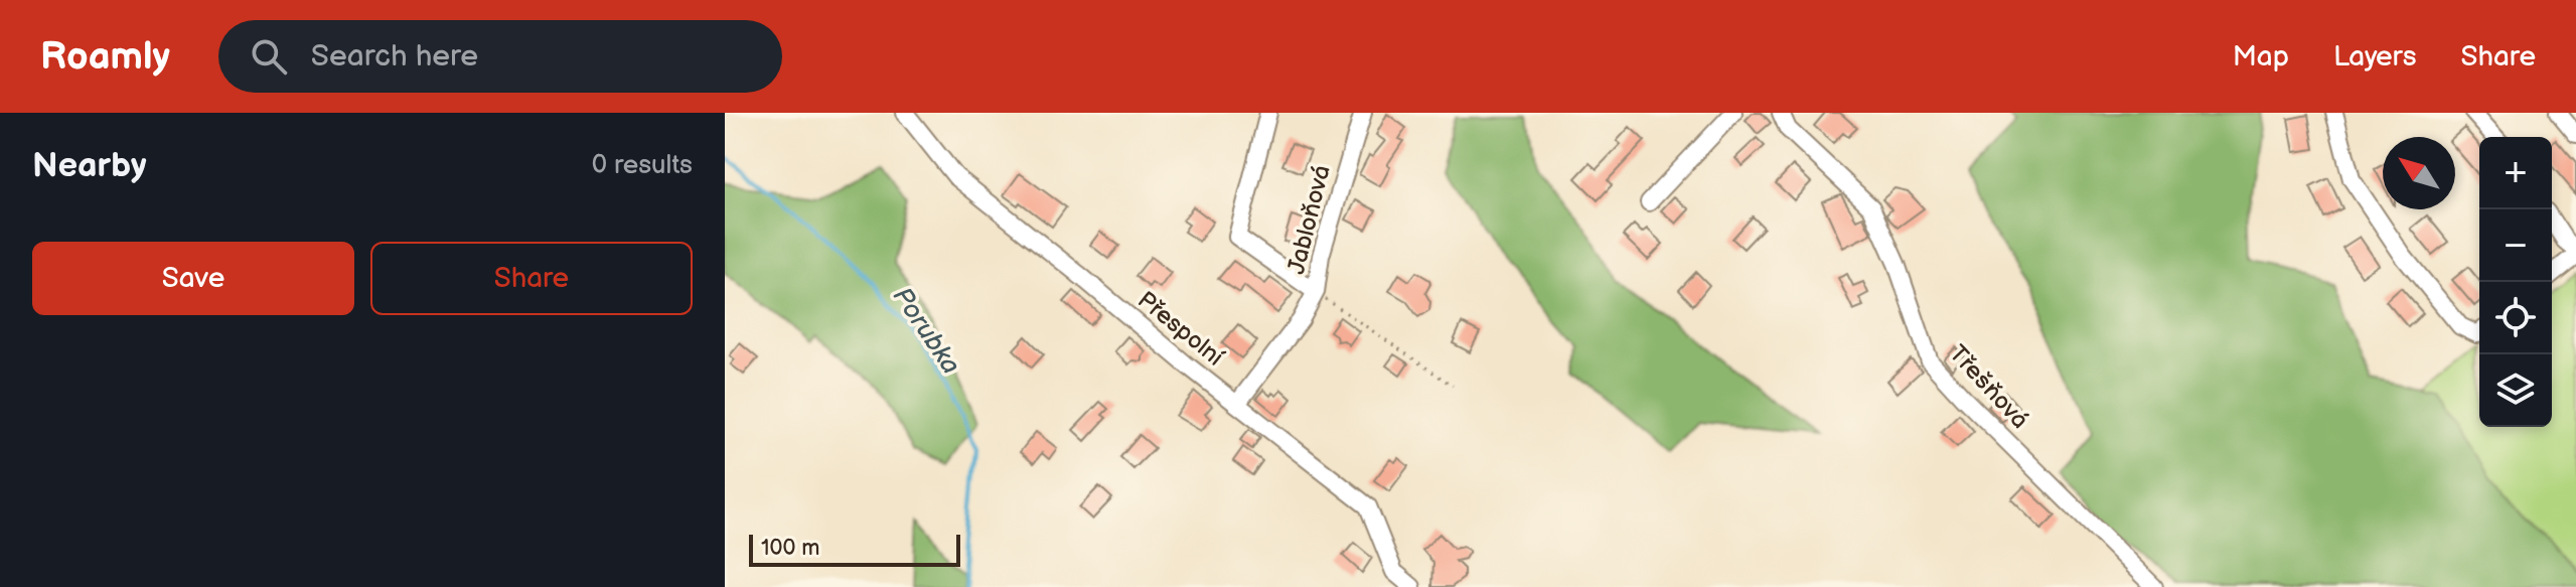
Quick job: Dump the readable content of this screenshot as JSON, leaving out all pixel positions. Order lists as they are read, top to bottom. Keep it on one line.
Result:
{"streets":{"street":["Jabloňová","Přespolní","Třešňová"]},"crossings":[["Jabloňová","Přespolní"]],"water":["Porubka"],"scale_bar":"100 m","north":"top left","page":{"header":"Roamly","search":"Search here","nav":["Map","Layers","Share"],"heading":["Nearby","0 results"],"map_buttons":["+","−"],"buttons":["Save","Share"],"scale":"100 m"}}
